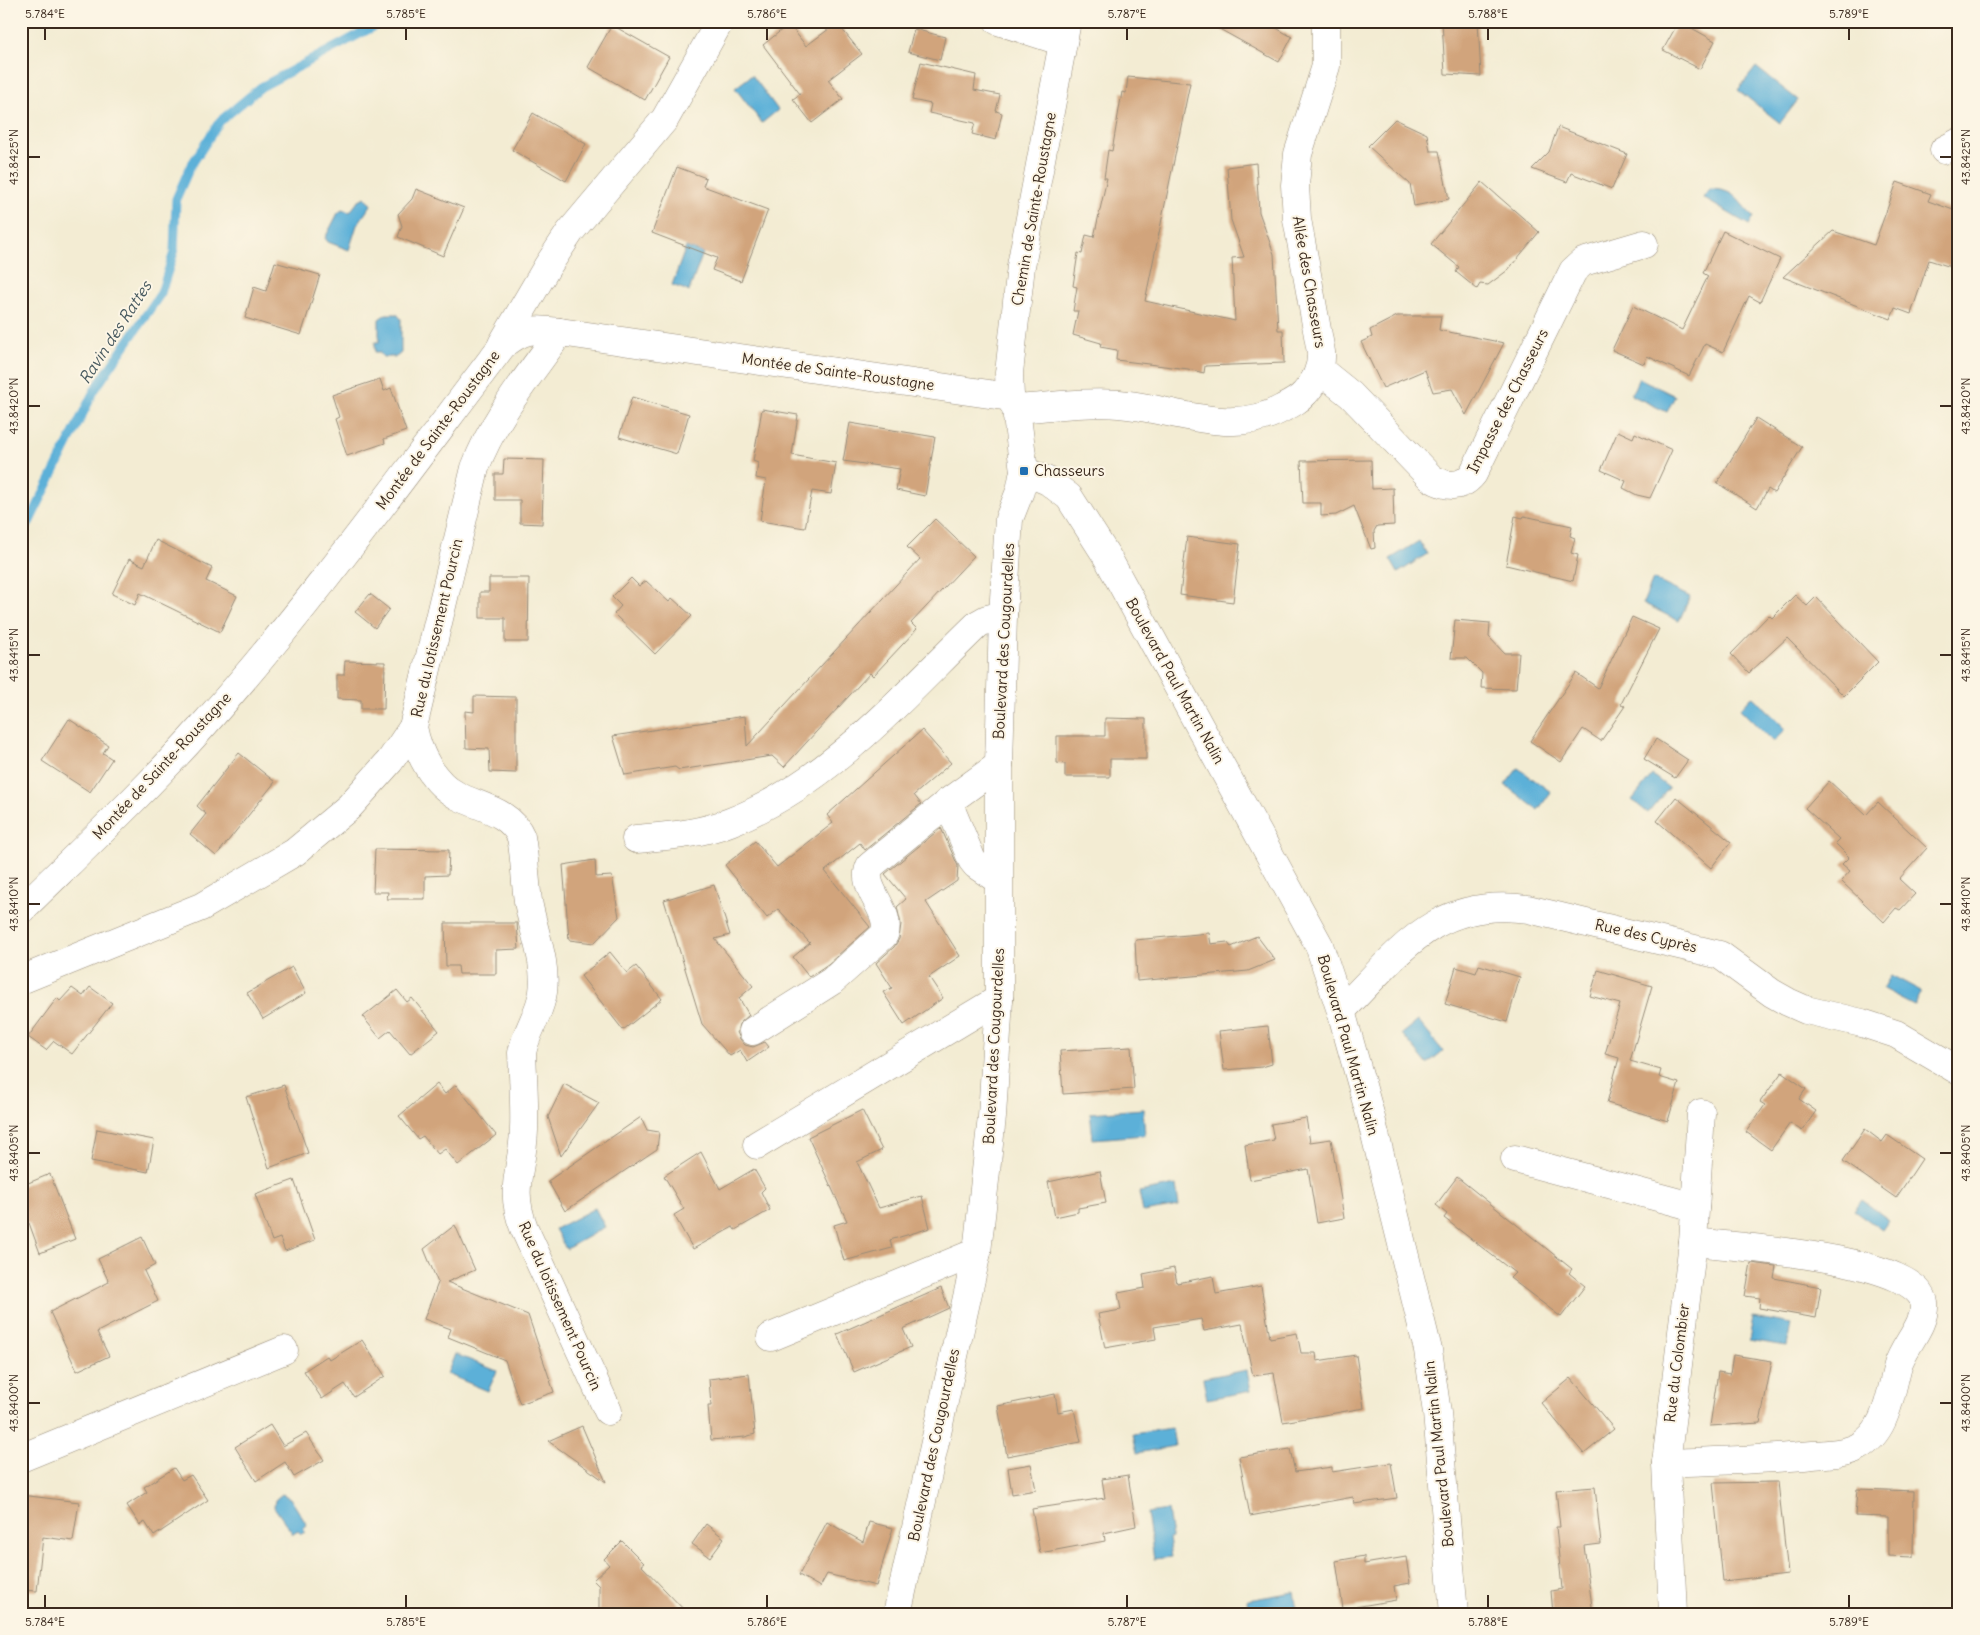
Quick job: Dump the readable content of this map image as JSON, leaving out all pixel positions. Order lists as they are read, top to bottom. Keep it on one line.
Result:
{"streets":{"street":["Chemin de Sainte-Roustagne","Allée des Chasseurs","Montée de Sainte-Roustagne","Impasse des Chasseurs","Rue du lotissement Pourcin","Boulevard des Cougourdelles","Boulevard Paul Martin Nalin","Rue des Cyprès","Rue du Colombier"]},"crossings":[["Chemin de Sainte-Roustagne","Allée des Chasseurs"],["Chemin de Sainte-Roustagne","Montée de Sainte-Roustagne"],["Chemin de Sainte-Roustagne","Boulevard des Cougourdelles"],["Chemin de Sainte-Roustagne","Boulevard Paul Martin Nalin"],["Allée des Chasseurs","Montée de Sainte-Roustagne"],["Allée des Chasseurs","Impasse des Chasseurs"],["Montée de Sainte-Roustagne","Rue du lotissement Pourcin"],["Boulevard des Cougourdelles","Boulevard Paul Martin Nalin"],["Boulevard Paul Martin Nalin","Rue des Cyprès"]],"water":["Ravin des Rattes"],"places":{"transit":["Chasseurs"]},"coordinates":["5.784°E","5.785°E","5.786°E","5.787°E","5.788°E","5.789°E","43.8425°N","43.8420°N","43.8415°N","43.8410°N","43.8405°N","43.8400°N"]}
